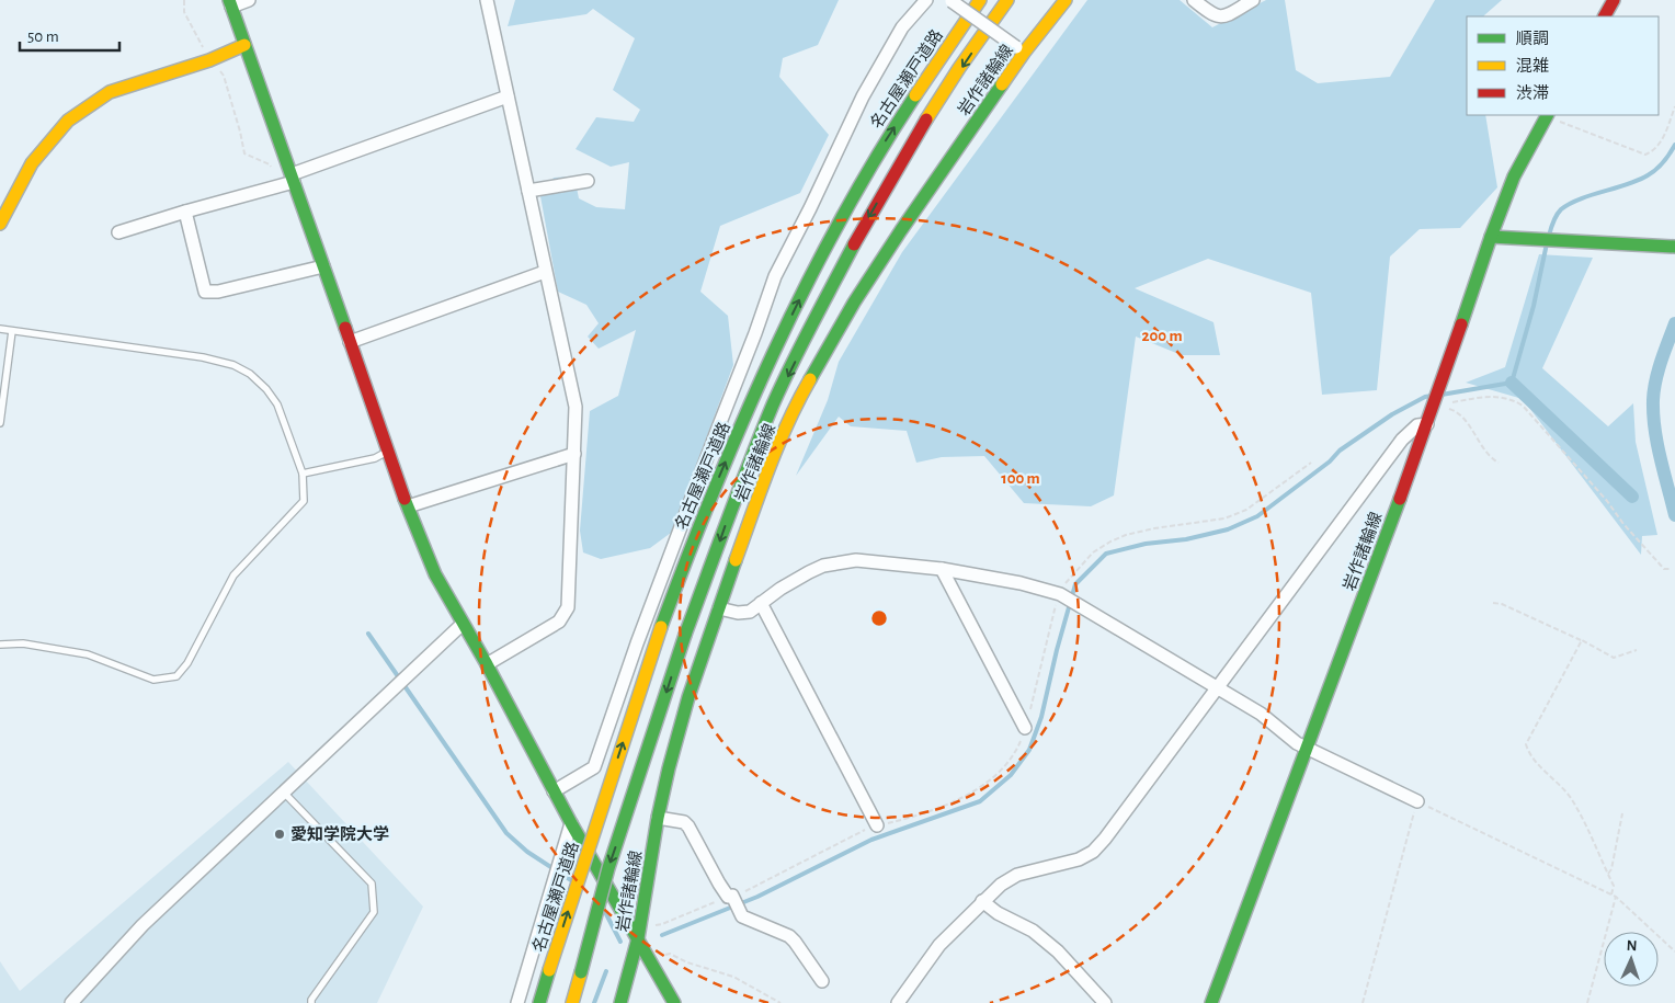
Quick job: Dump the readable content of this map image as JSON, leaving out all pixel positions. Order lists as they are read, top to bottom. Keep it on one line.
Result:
{"streets":{"main road":["名古屋瀬戸道路","岩作諸輪線"]},"places":["愛知学院大学"],"legend":["順調","混雑","渋滞"],"scale_bar":"50 m","north":"top","rings":["200 m","100 m"]}
